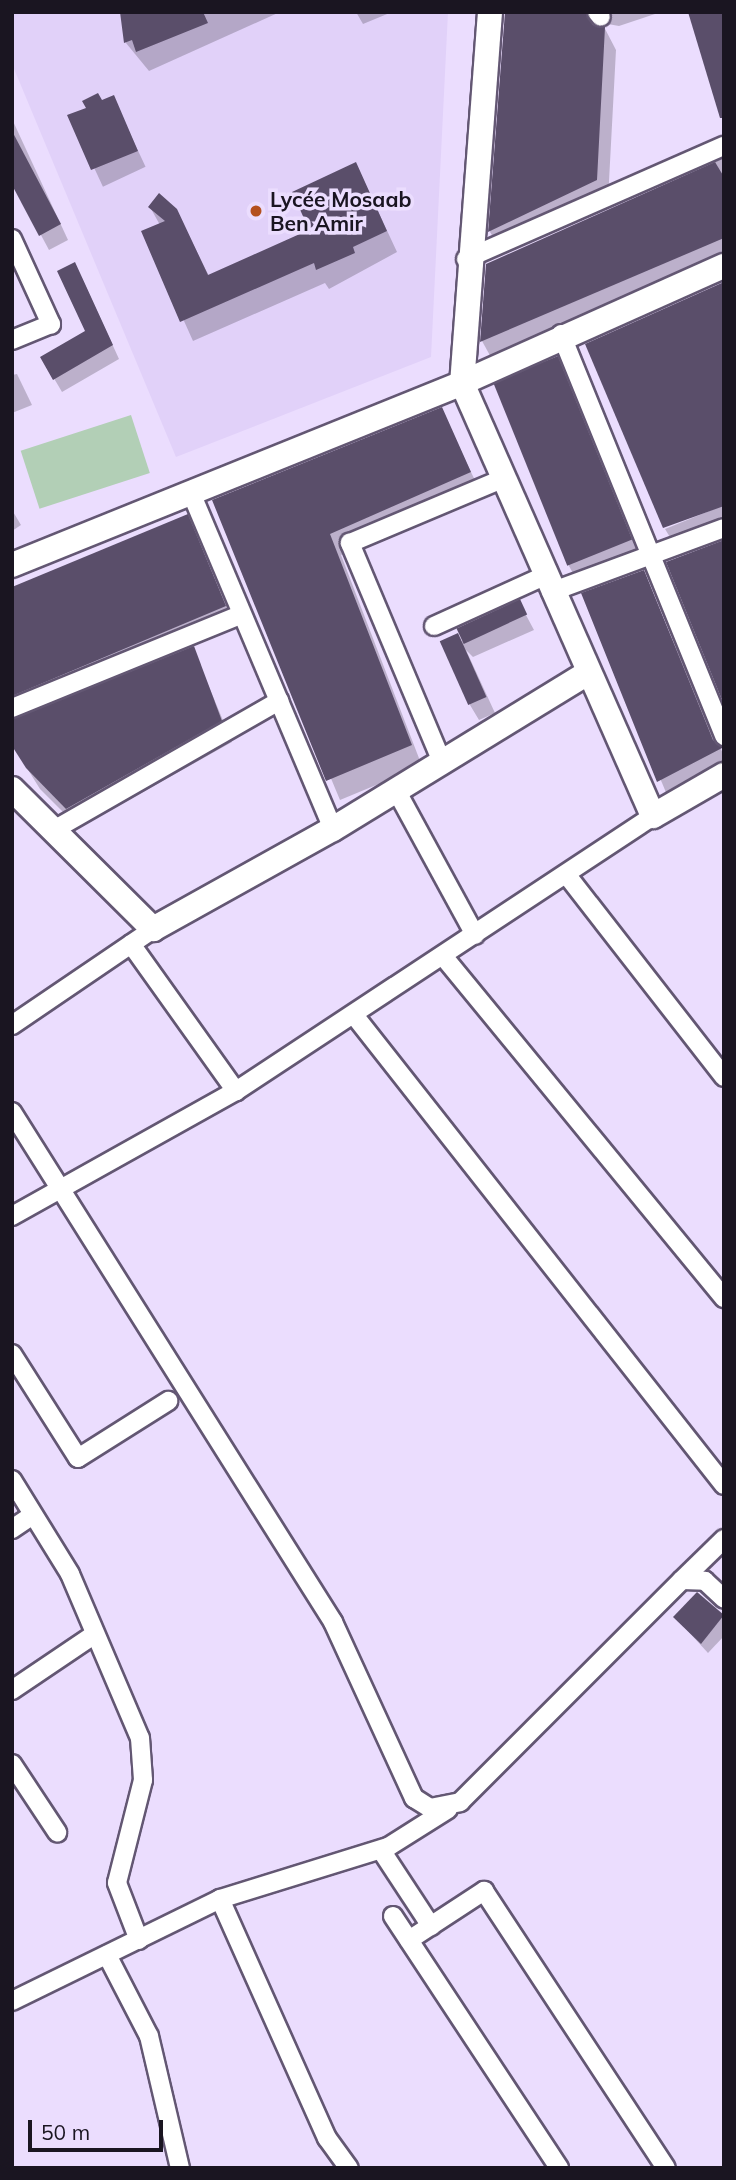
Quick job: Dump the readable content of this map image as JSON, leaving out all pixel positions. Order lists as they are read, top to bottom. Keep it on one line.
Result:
{"places":["Lycée Mosaab Ben Amir"],"scale_bar":"50 m"}
